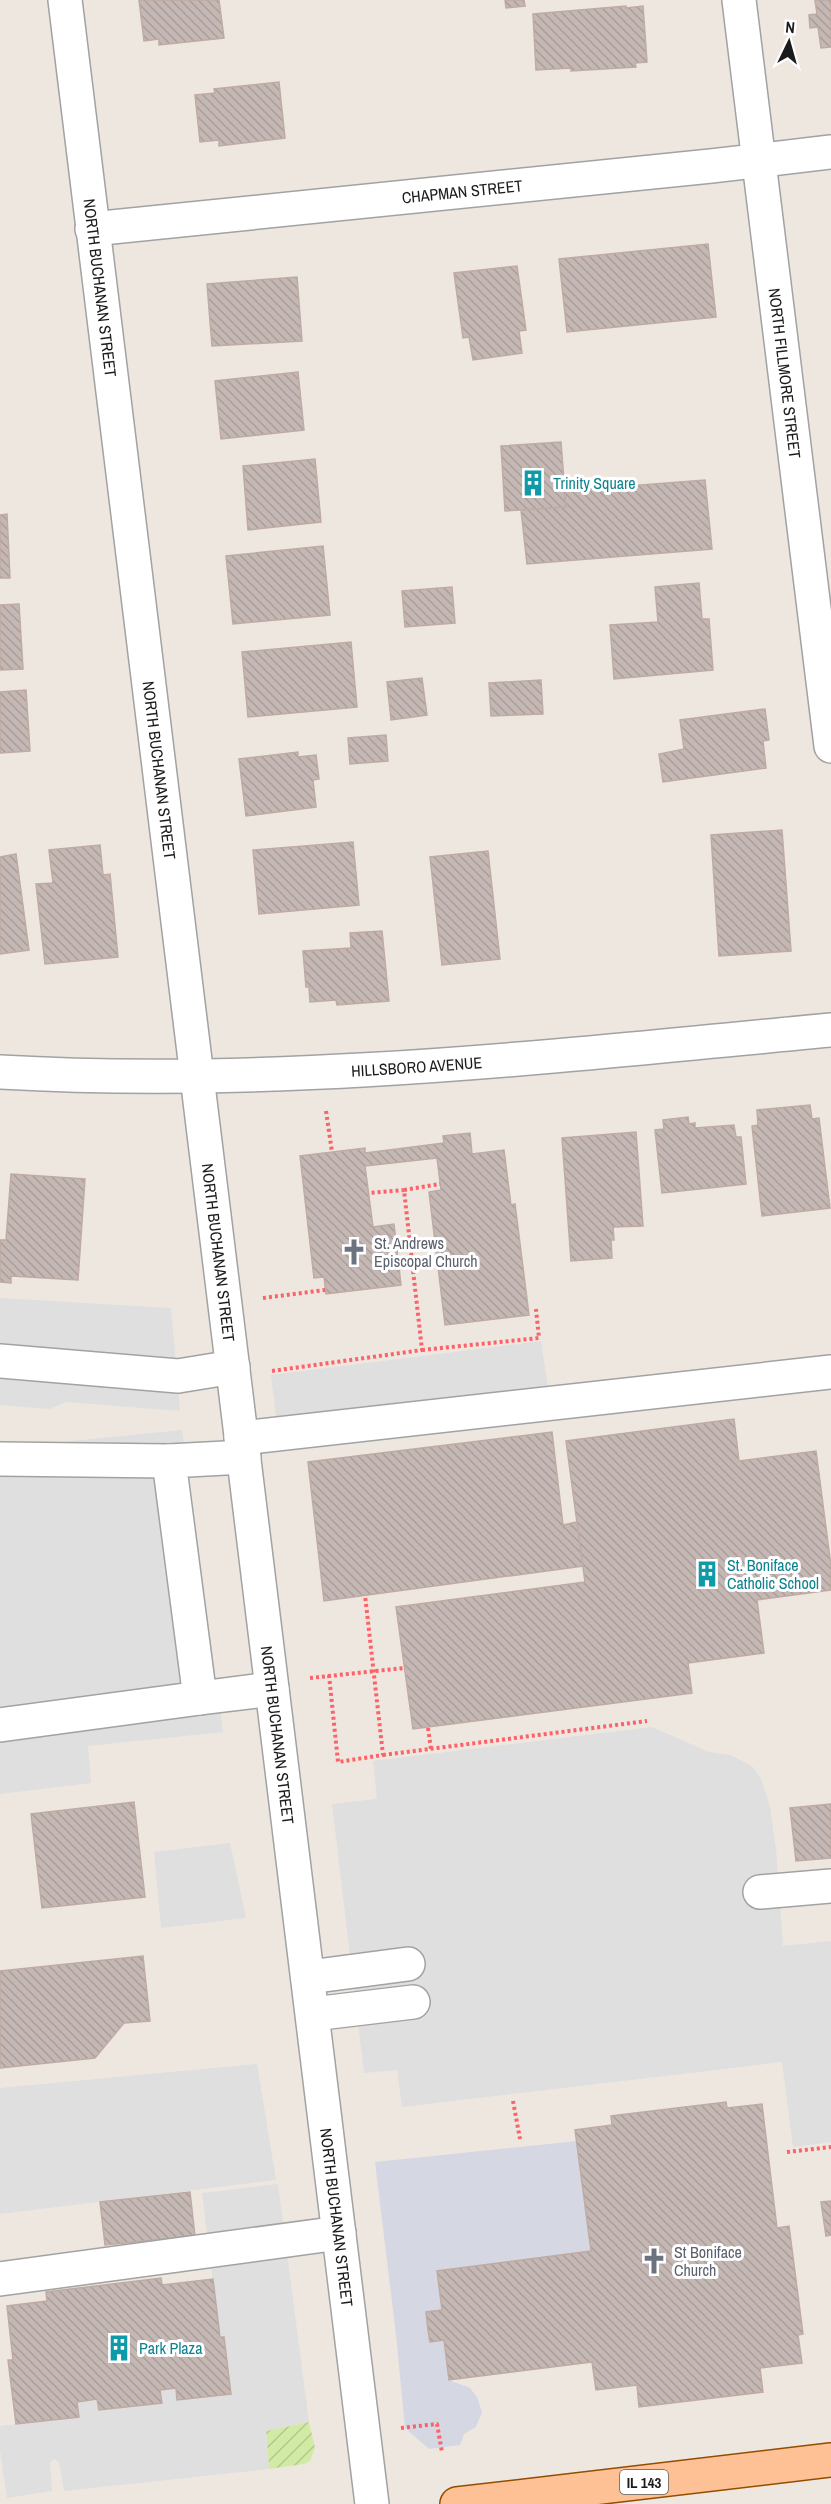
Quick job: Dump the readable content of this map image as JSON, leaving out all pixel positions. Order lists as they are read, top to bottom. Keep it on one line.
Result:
{"streets":{"main road":["IL 143"],"street":["CHAPMAN STREET","NORTH BUCHANAN STREET","NORTH FILLMORE STREET","HILLSBORO AVENUE"]},"crossings":[["CHAPMAN STREET","NORTH BUCHANAN STREET"],["CHAPMAN STREET","NORTH FILLMORE STREET"],["NORTH BUCHANAN STREET","HILLSBORO AVENUE"]],"places":{"building":["Trinity Square","St. Boniface Catholic School","Park Plaza"],"church":["St. Andrews Episcopal Church","St Boniface Church"]},"north":"top"}
